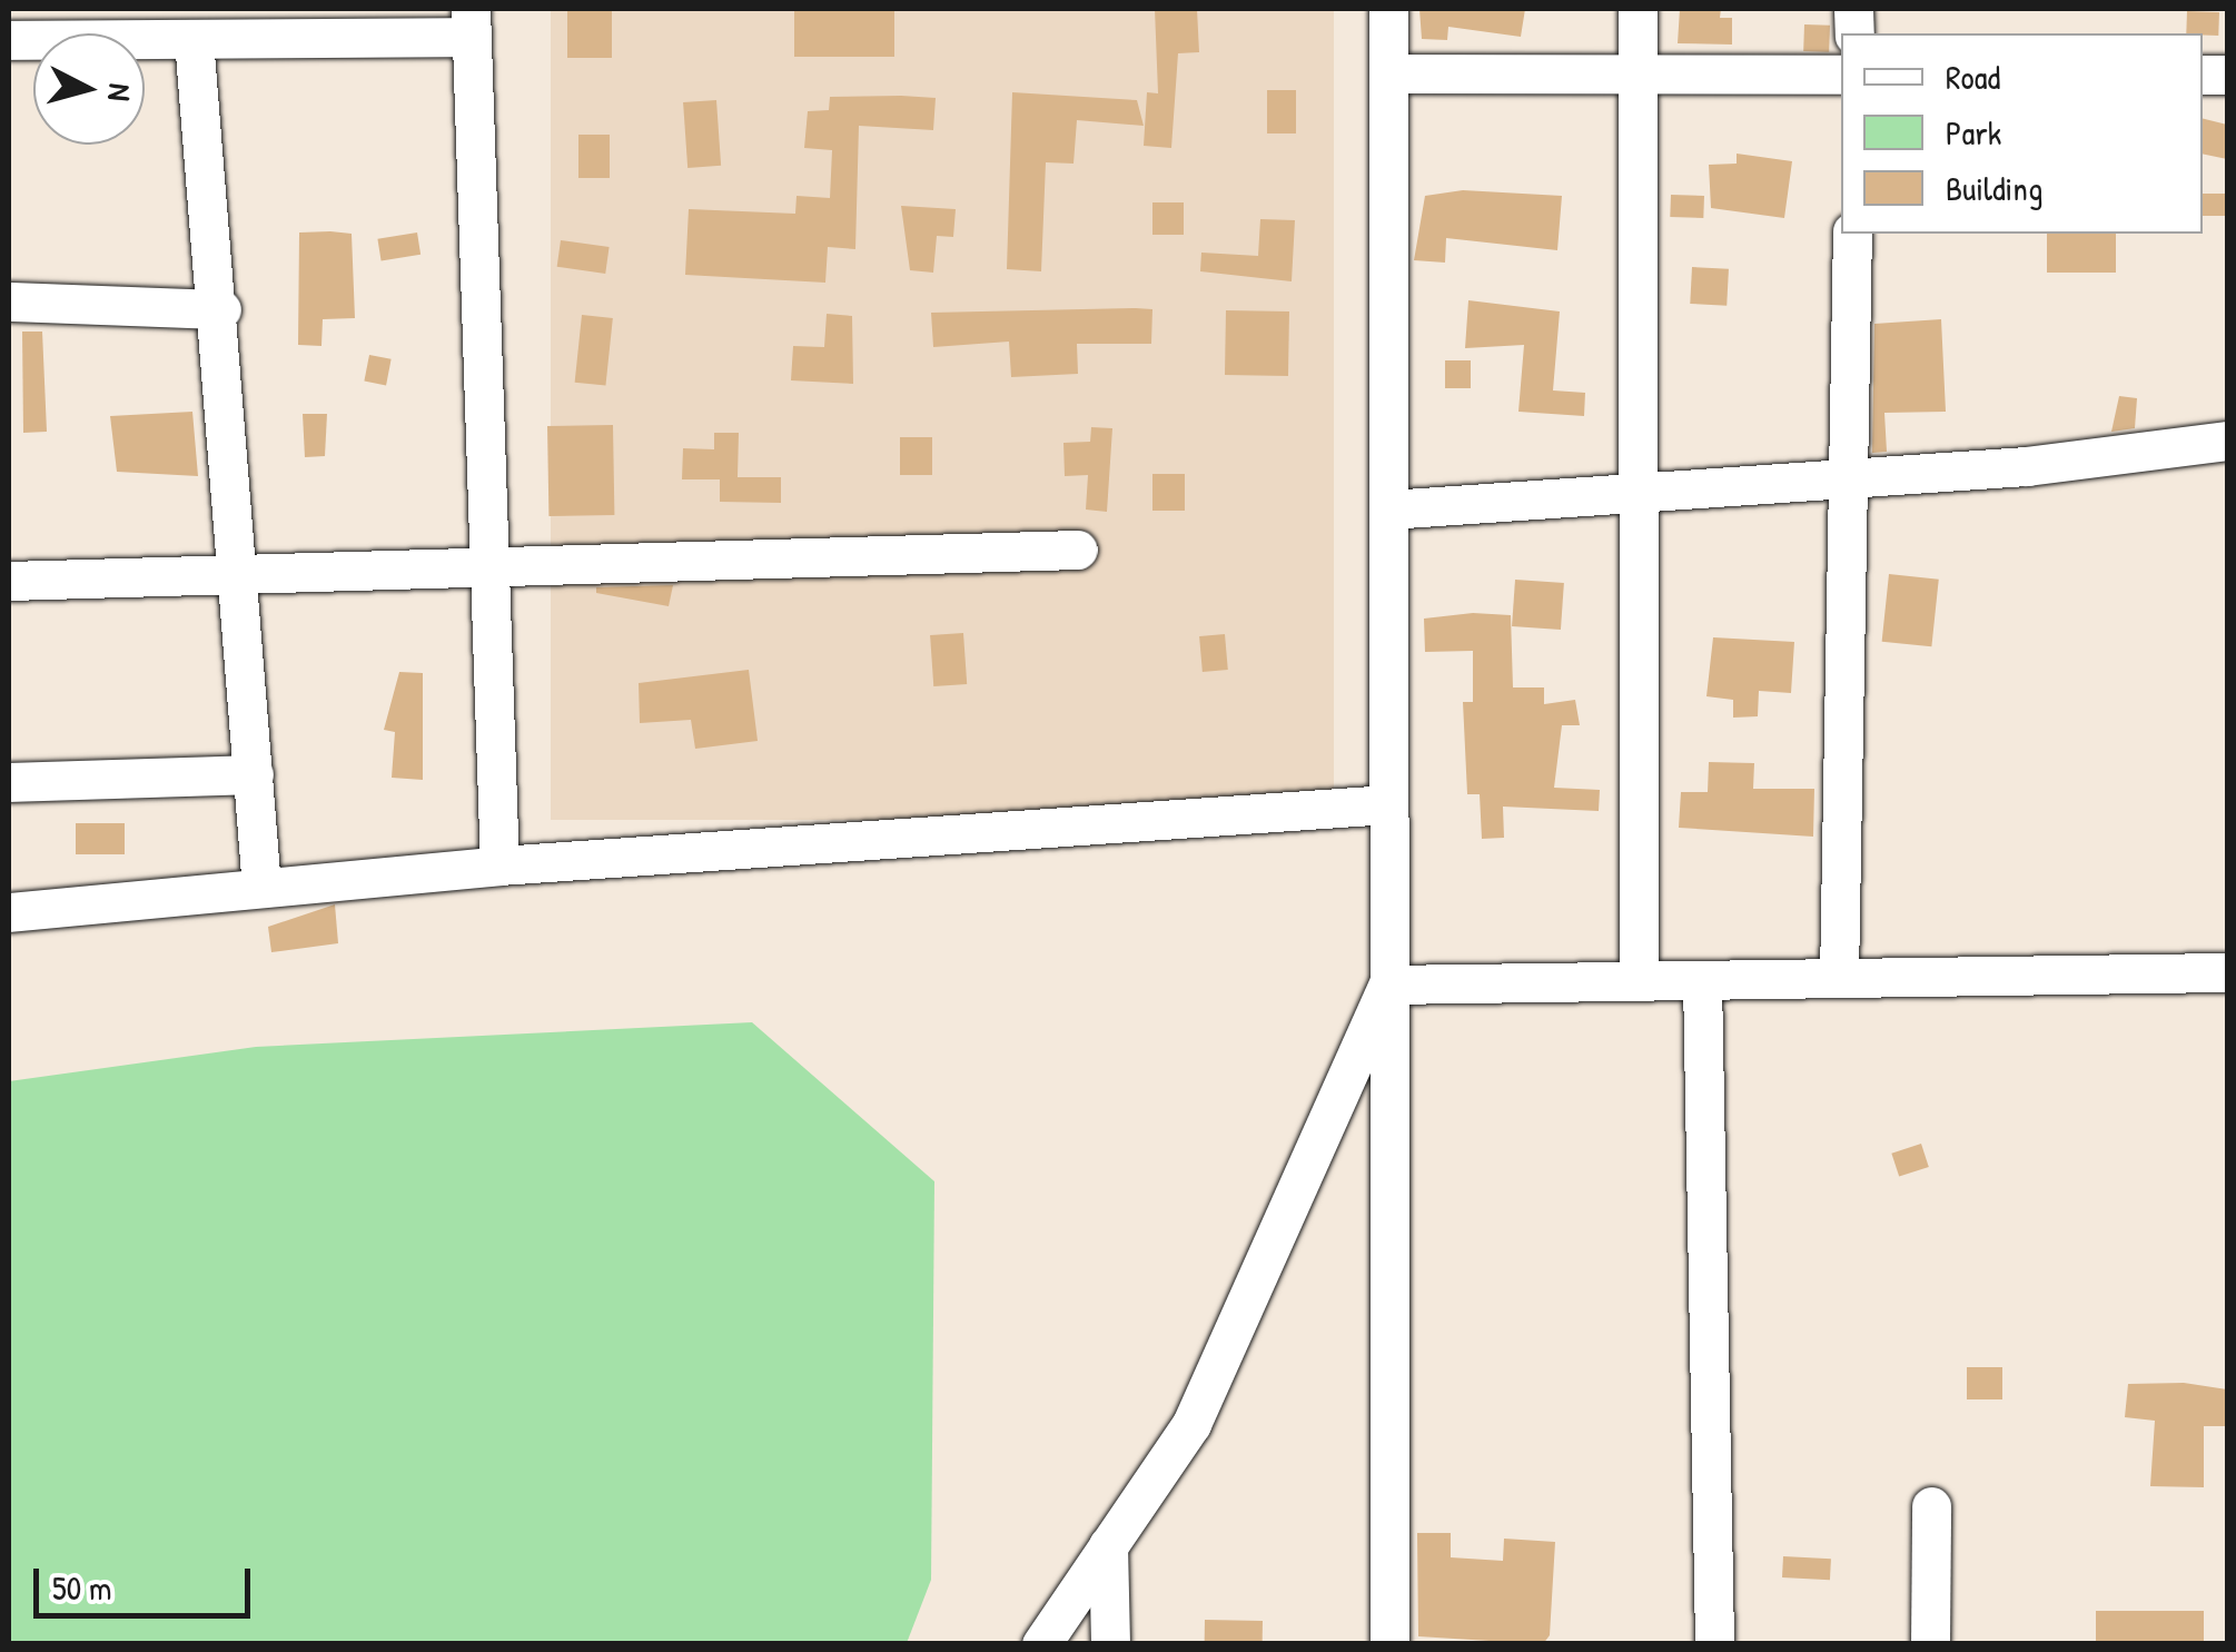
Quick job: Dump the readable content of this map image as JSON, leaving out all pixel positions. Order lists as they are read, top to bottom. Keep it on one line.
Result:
{"legend":["Road","Park","Building"],"scale_bar":"50 m","north":"right"}
